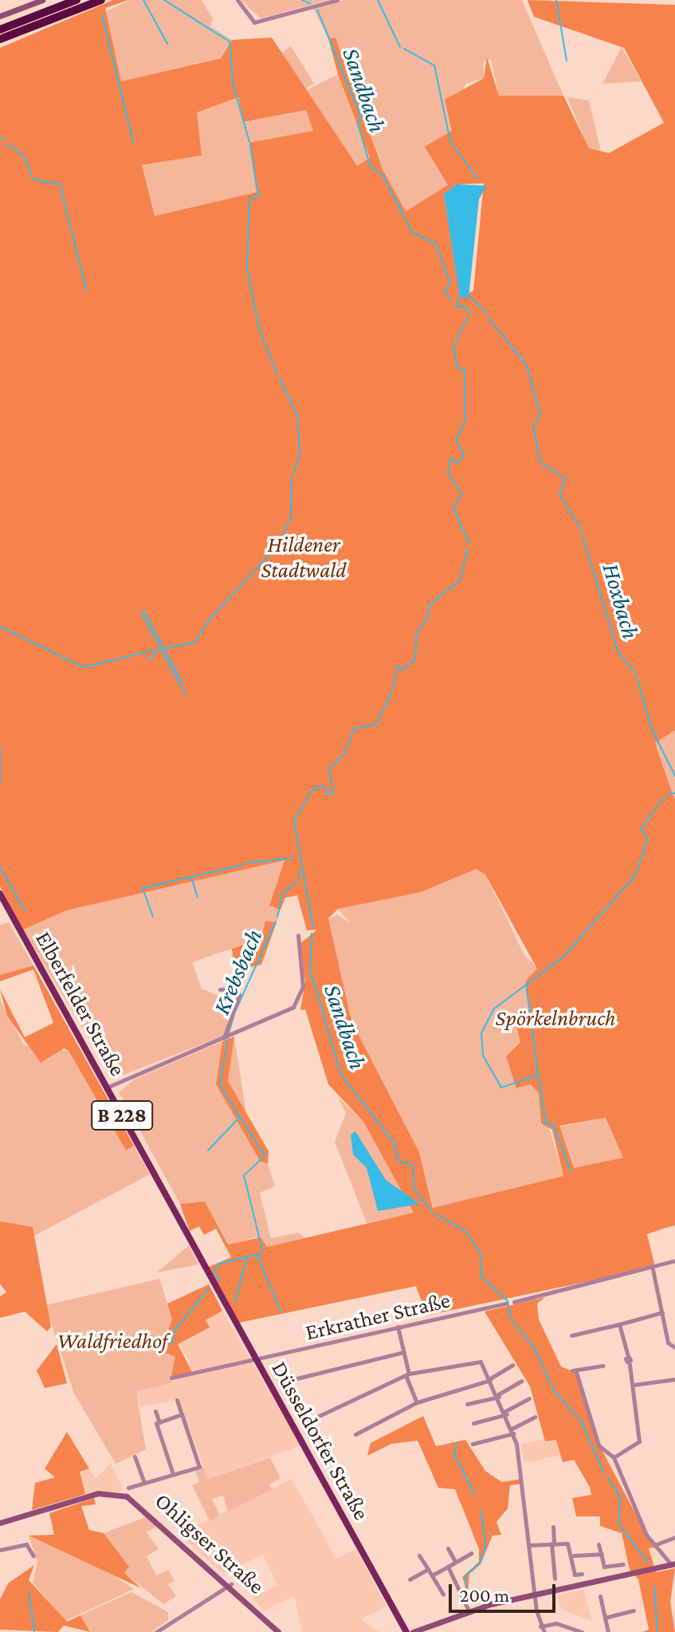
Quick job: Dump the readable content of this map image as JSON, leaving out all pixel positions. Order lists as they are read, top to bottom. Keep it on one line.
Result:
{"streets":{"main road":["Elberfelder Straße","B 228","Düsseldorfer Straße","Ohligser Straße"],"street":["Erkrather Straße"]},"crossings":[["Elberfelder Straße","Düsseldorfer Straße"],["Erkrather Straße","Düsseldorfer Straße"]],"water":["Sandbach","Hoxbach","Krebsbach"],"parks":["Hildener Stadtwald","Spörkelnbruch","Waldfriedhof"],"scale_bar":"200 m"}
